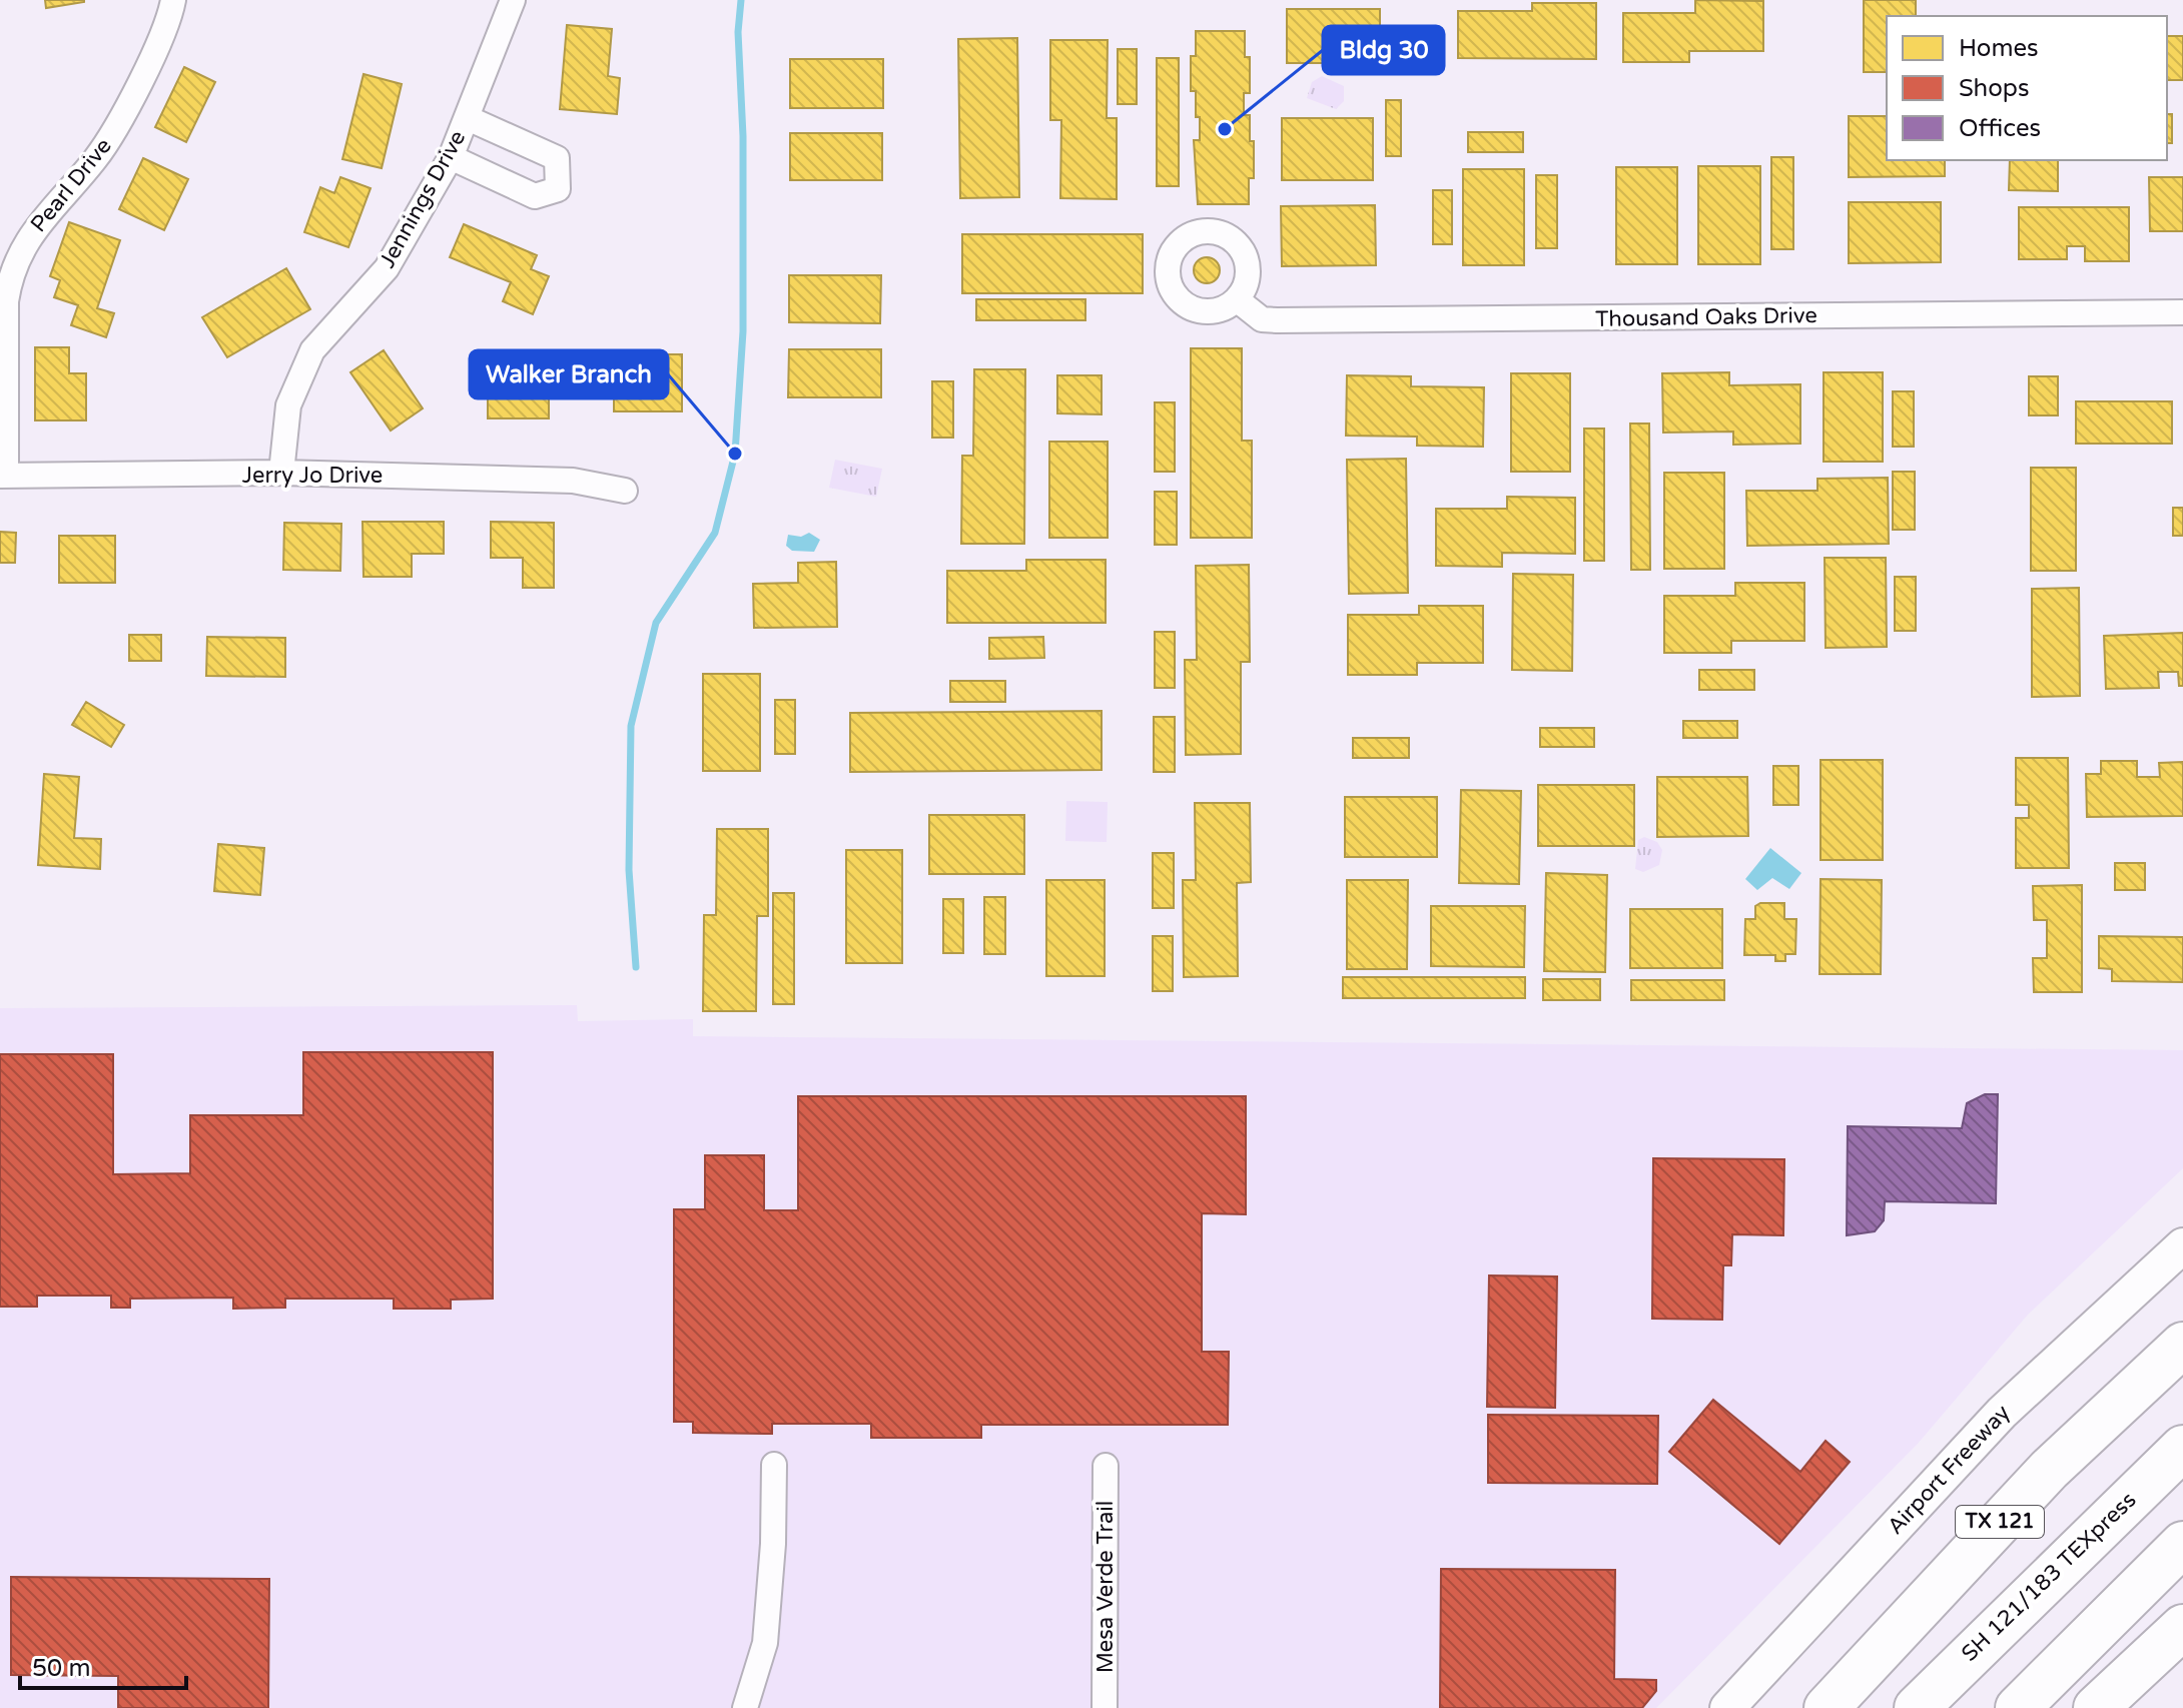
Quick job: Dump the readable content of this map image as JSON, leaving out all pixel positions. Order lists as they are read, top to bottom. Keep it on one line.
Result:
{"streets":{"highway":["TX 121","SH 121/183 TEXpress"],"main road":["Airport Freeway"],"street":["Pearl Drive","Jennings Drive","Thousand Oaks Drive","Jerry Jo Drive","Mesa Verde Trail"]},"crossings":[["Pearl Drive","Jerry Jo Drive"],["Jennings Drive","Jerry Jo Drive"]],"places":["Bldg 30","Walker Branch"],"legend":["Homes","Shops","Offices"],"scale_bar":"50 m"}
